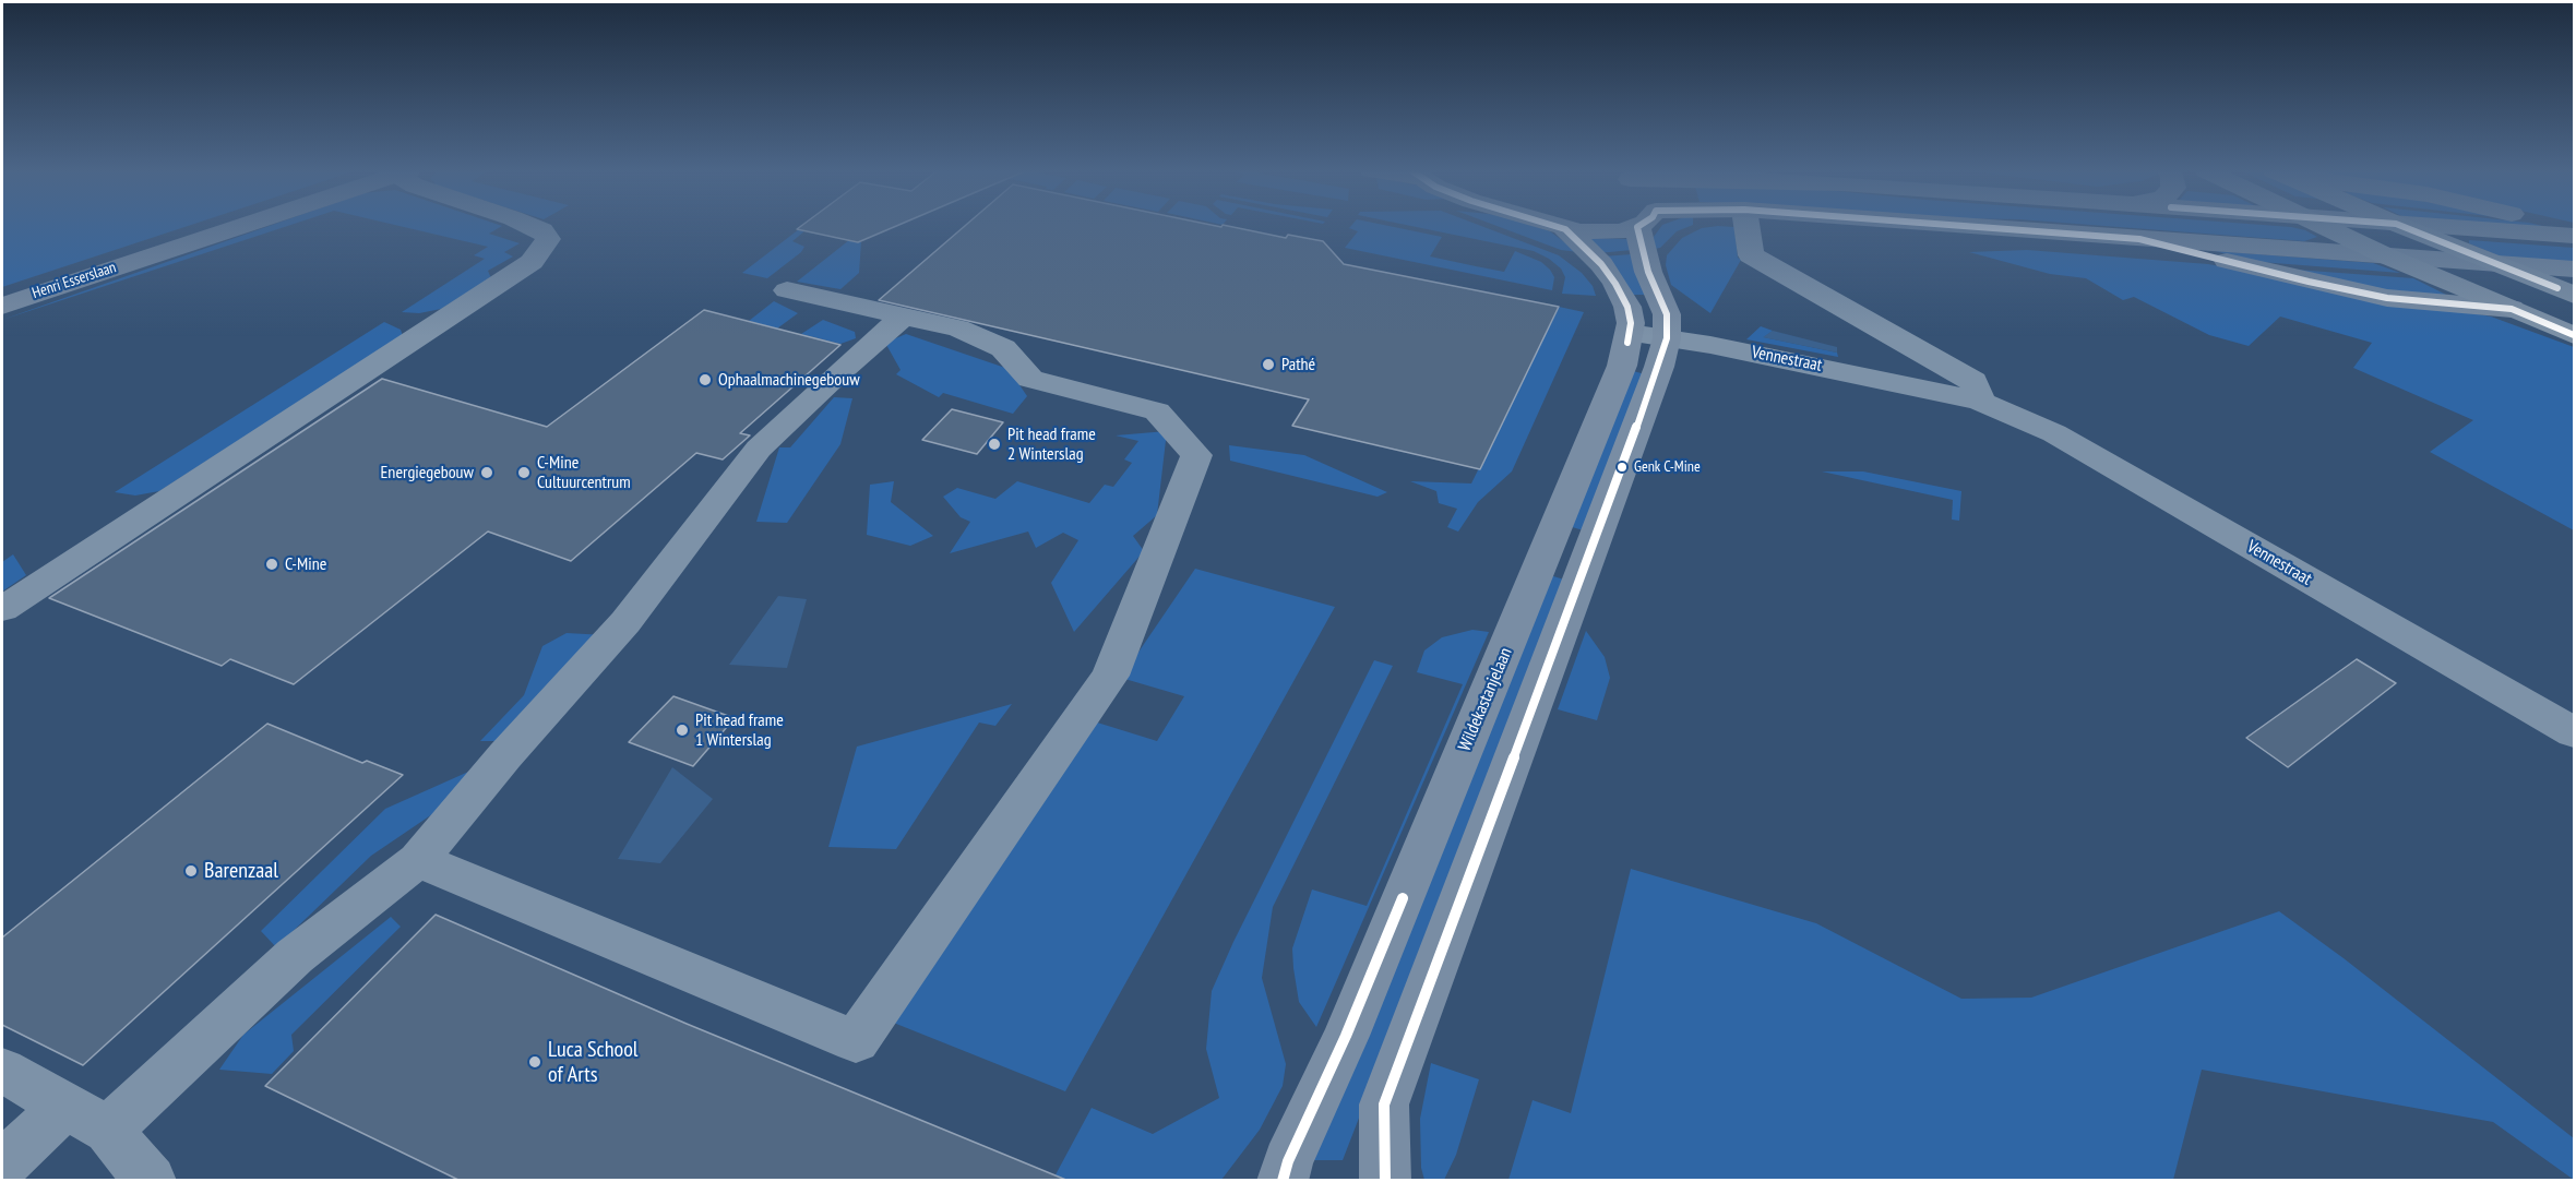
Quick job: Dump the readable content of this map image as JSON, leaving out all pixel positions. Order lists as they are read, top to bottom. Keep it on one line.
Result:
{"streets":{"street":["Henri Esserslaan","Vennestraat","Wildekastanjelaan"]},"crossings":[["Vennestraat","Wildekastanjelaan"]],"places":["Pathé","Ophaalmachinegebouw","Pit head frame 2 Winterslag","Genk C-Mine","Energiegebouw","C-Mine Cultuurcentrum","C-Mine","Pit head frame 1 Winterslag","Barenzaal","Luca School of Arts"]}
